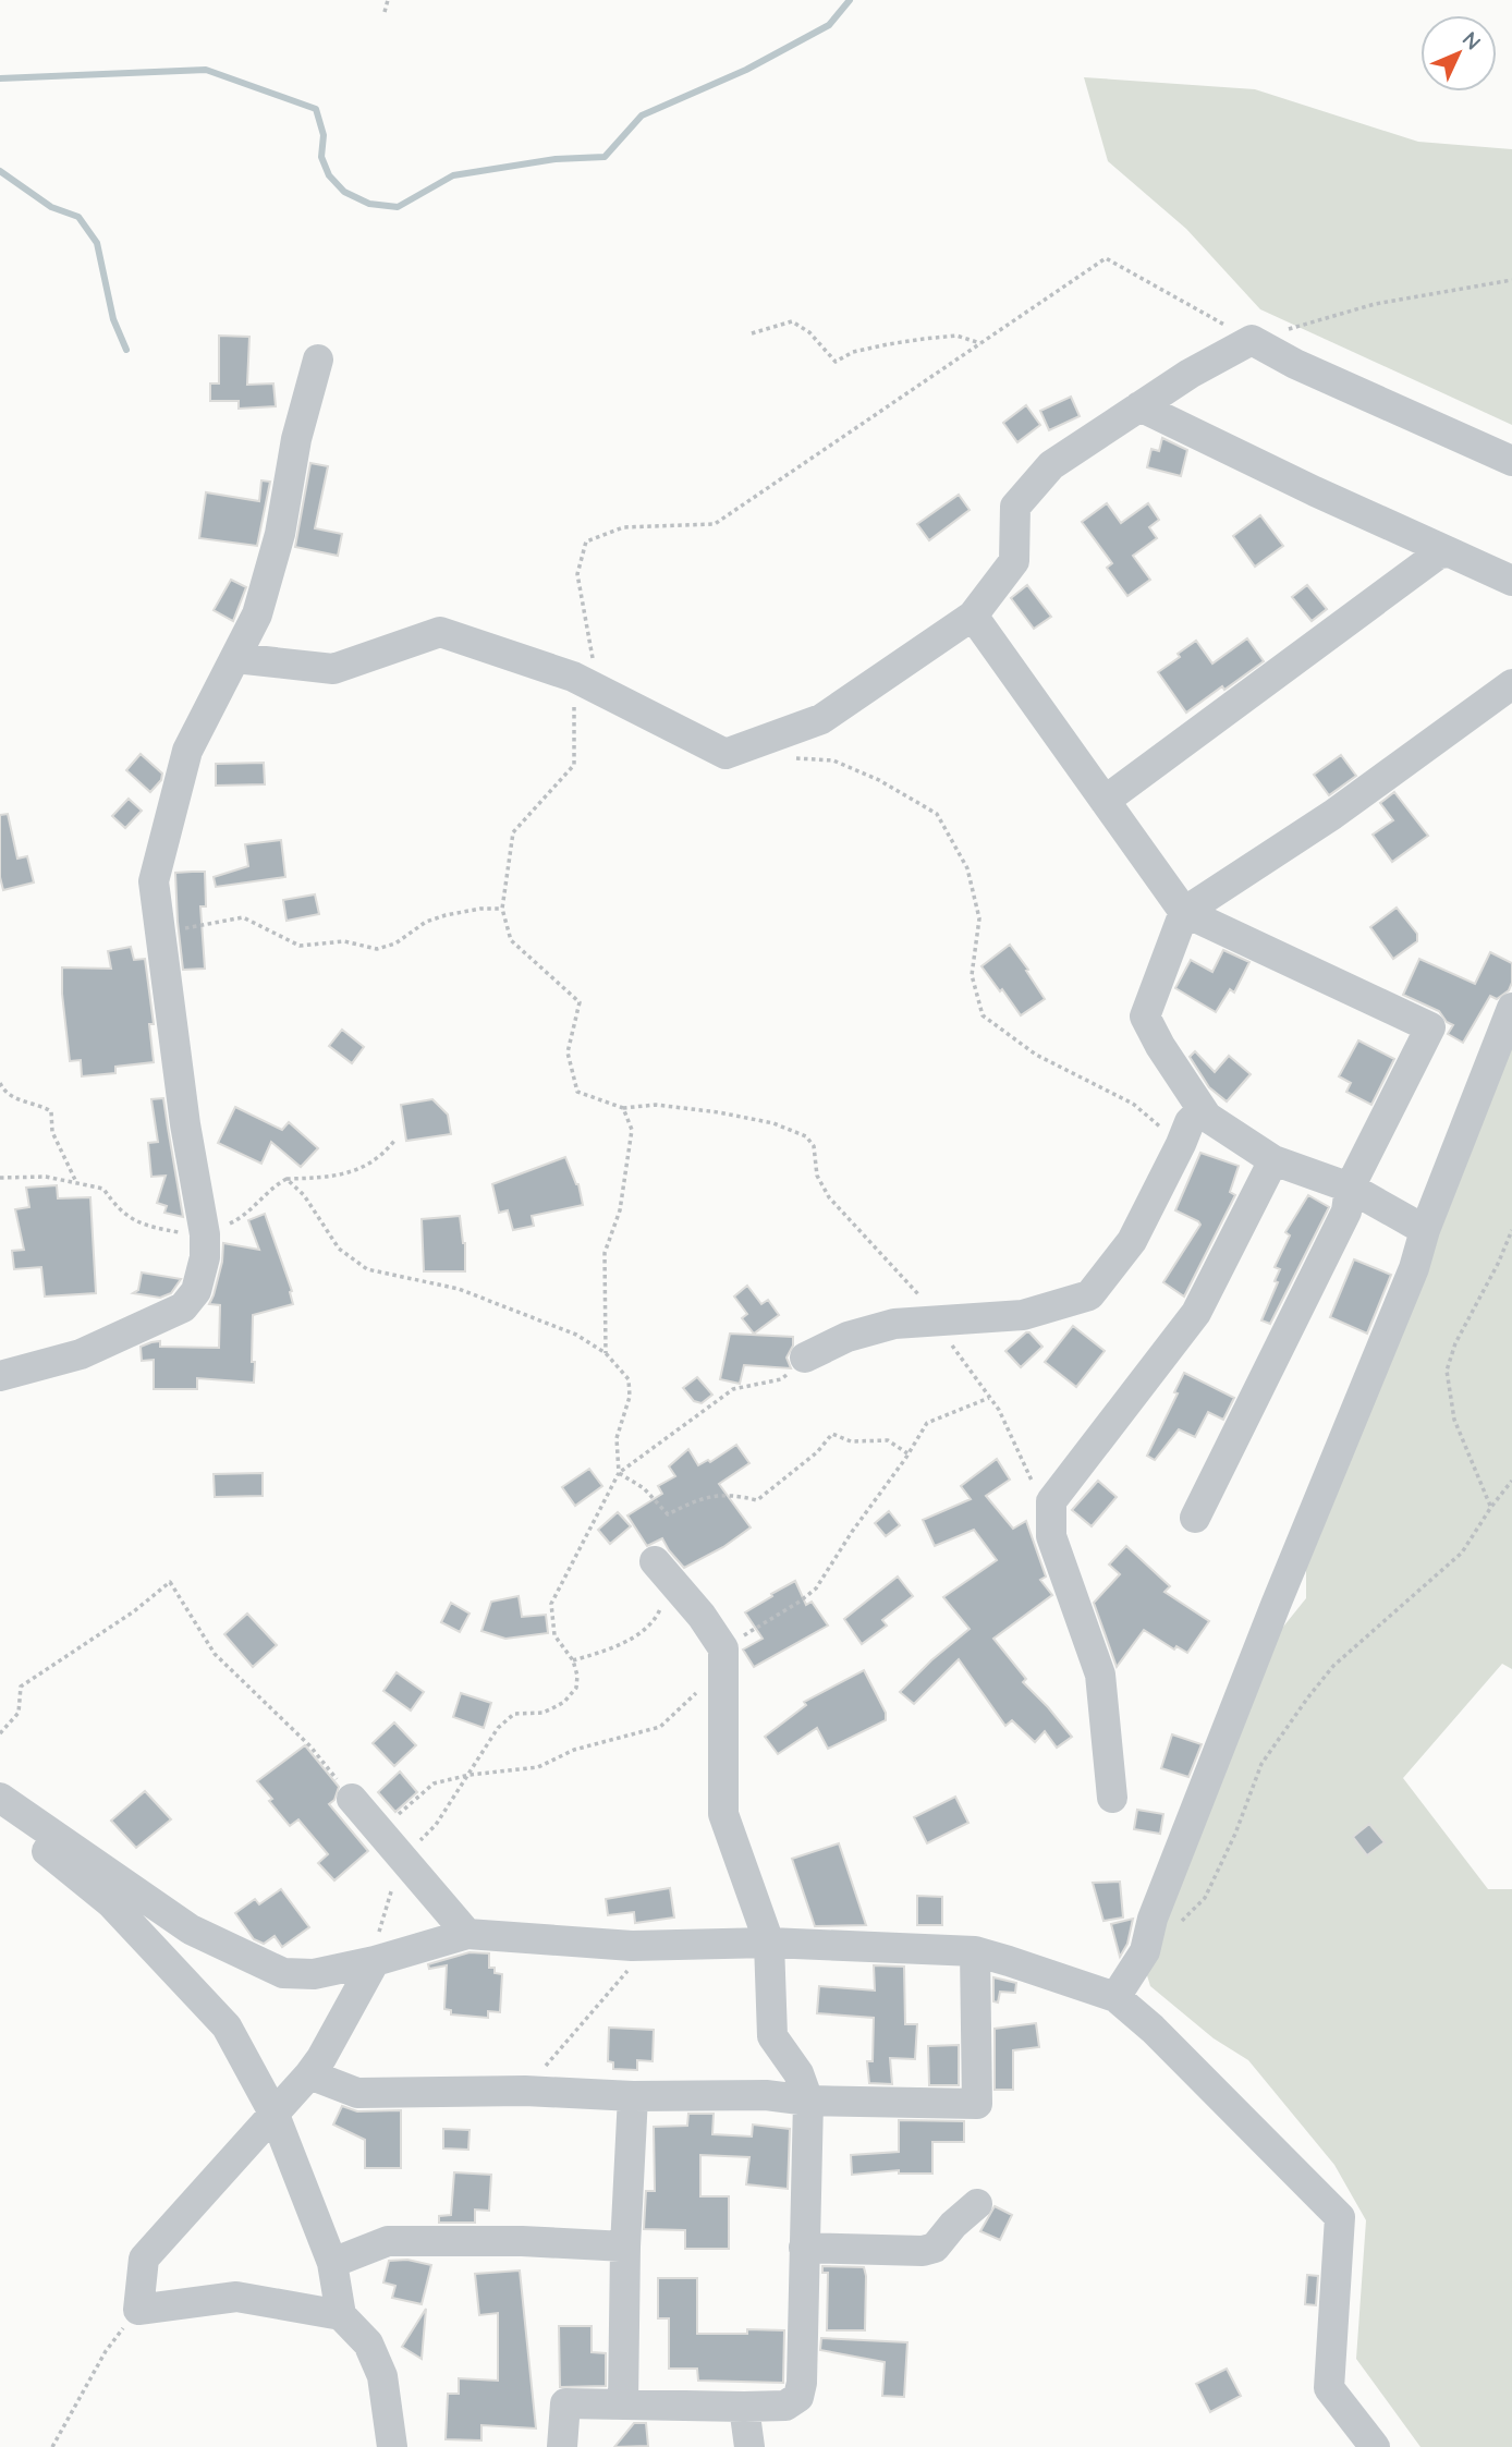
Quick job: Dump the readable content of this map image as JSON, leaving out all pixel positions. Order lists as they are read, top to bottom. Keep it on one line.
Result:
{"north":"top right"}
